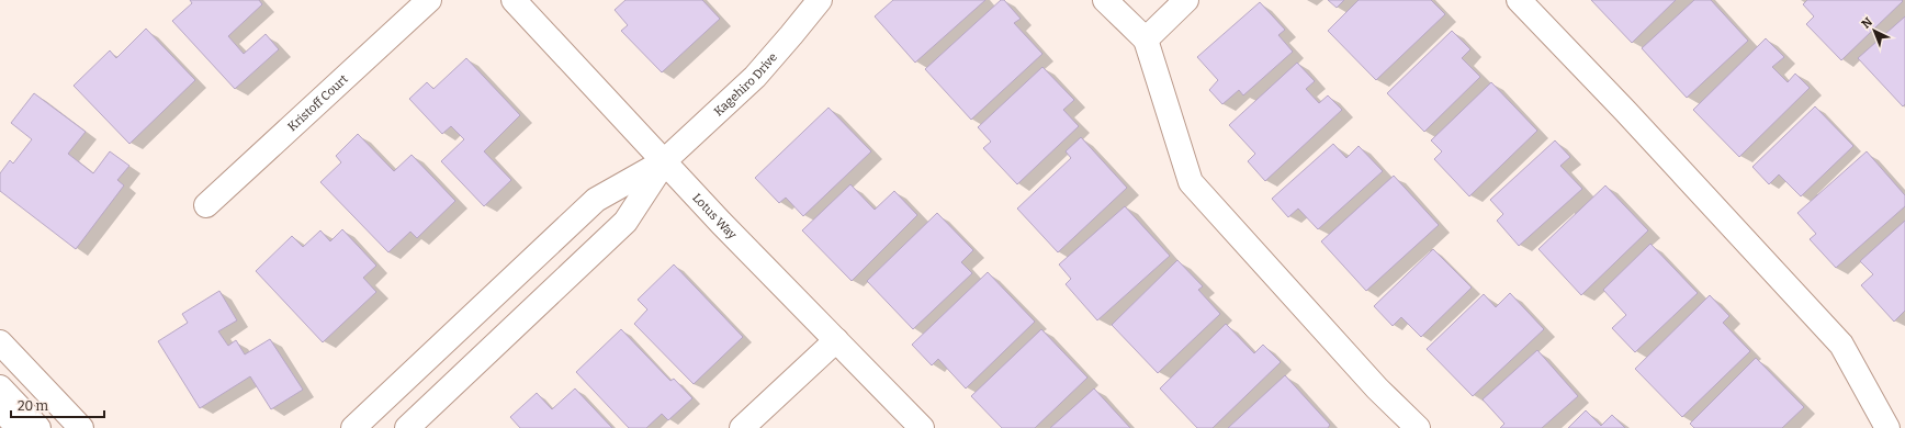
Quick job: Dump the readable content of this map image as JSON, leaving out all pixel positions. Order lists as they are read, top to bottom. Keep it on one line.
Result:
{"streets":{"street":["Kagehiro Drive","Kristoff Court","Lotus Way"]},"crossings":[["Kagehiro Drive","Lotus Way"]],"scale_bar":"20 m","north":"top left"}
